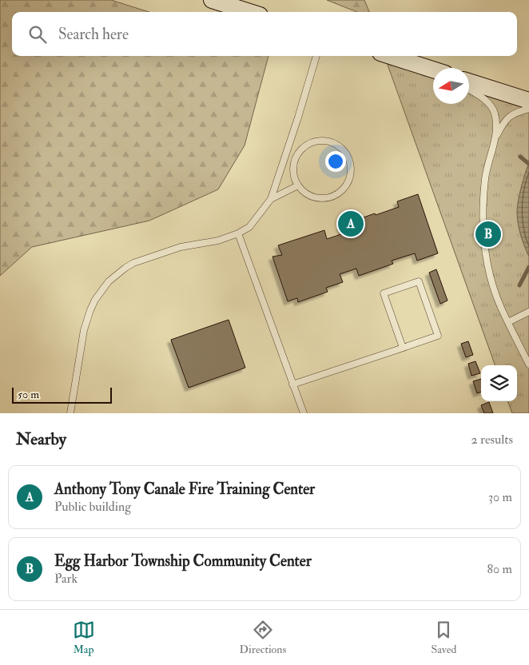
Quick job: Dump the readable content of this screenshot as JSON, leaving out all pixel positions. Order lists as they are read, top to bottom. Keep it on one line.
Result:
{"scale_bar":"50 m","north":"left","page":{"search":"Search here","pins":["A","B"],"scale":"50 m","heading":["Nearby","2 results"],"list":[{"mark":"A","name":"Anthony Tony Canale Fire Training Center","note":"Public building","value":"30 m"},{"mark":"B","name":"Egg Harbor Township Community Center","note":"Park","value":"80 m"}],"nav":["Map","Directions","Saved"]}}
